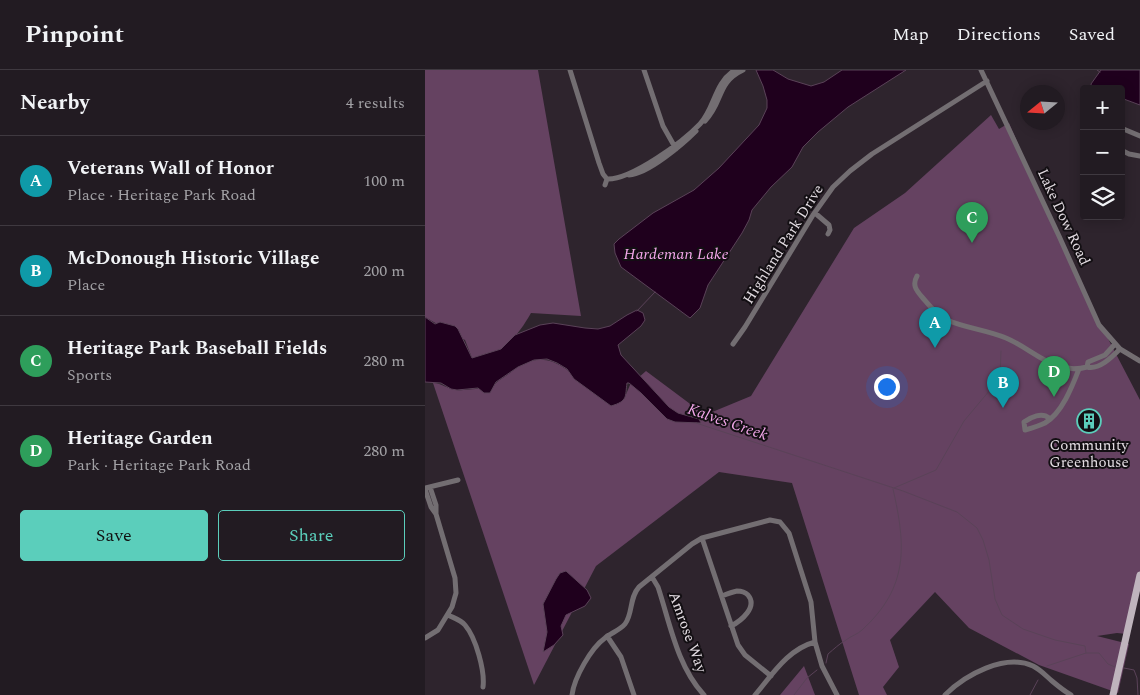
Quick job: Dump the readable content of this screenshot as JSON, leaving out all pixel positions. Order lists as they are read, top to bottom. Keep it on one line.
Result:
{"streets":{"street":["Lake Dow Road","Highland Park Drive","Amrose Way"]},"crossings":[["Lake Dow Road","Highland Park Drive"]],"water":["Hardeman Lake","Kalves Creek"],"places":{"building":["Community Greenhouse"]},"north":"left","page":{"header":"Pinpoint","nav":["Map","Directions","Saved"],"heading":["Nearby","4 results"],"map_buttons":["+","−"],"list":[{"mark":"A","name":"Veterans Wall of Honor","note":"Place · Heritage Park Road","value":"100 m"},{"mark":"B","name":"McDonough Historic Village","note":"Place","value":"200 m"},{"mark":"C","name":"Heritage Park Baseball Fields","note":"Sports","value":"280 m"},{"mark":"D","name":"Heritage Garden","note":"Park · Heritage Park Road","value":"280 m"}],"pins":["C","A","D","B"],"buttons":["Save","Share"]}}
